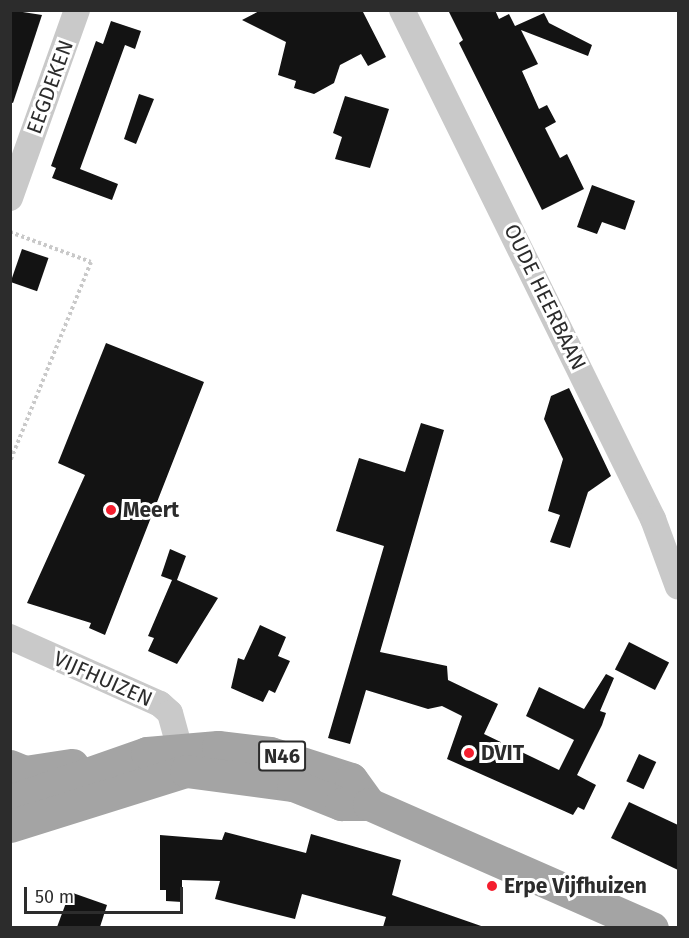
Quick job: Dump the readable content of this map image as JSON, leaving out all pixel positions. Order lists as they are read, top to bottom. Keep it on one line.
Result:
{"streets":{"main road":["N46"],"street":["EEGDEKEN","OUDE HEERBAAN","VIJFHUIZEN"]},"crossings":[["VIJFHUIZEN","N46"]],"places":["Meert","DVIT","Erpe Vijfhuizen"],"scale_bar":"50 m"}
